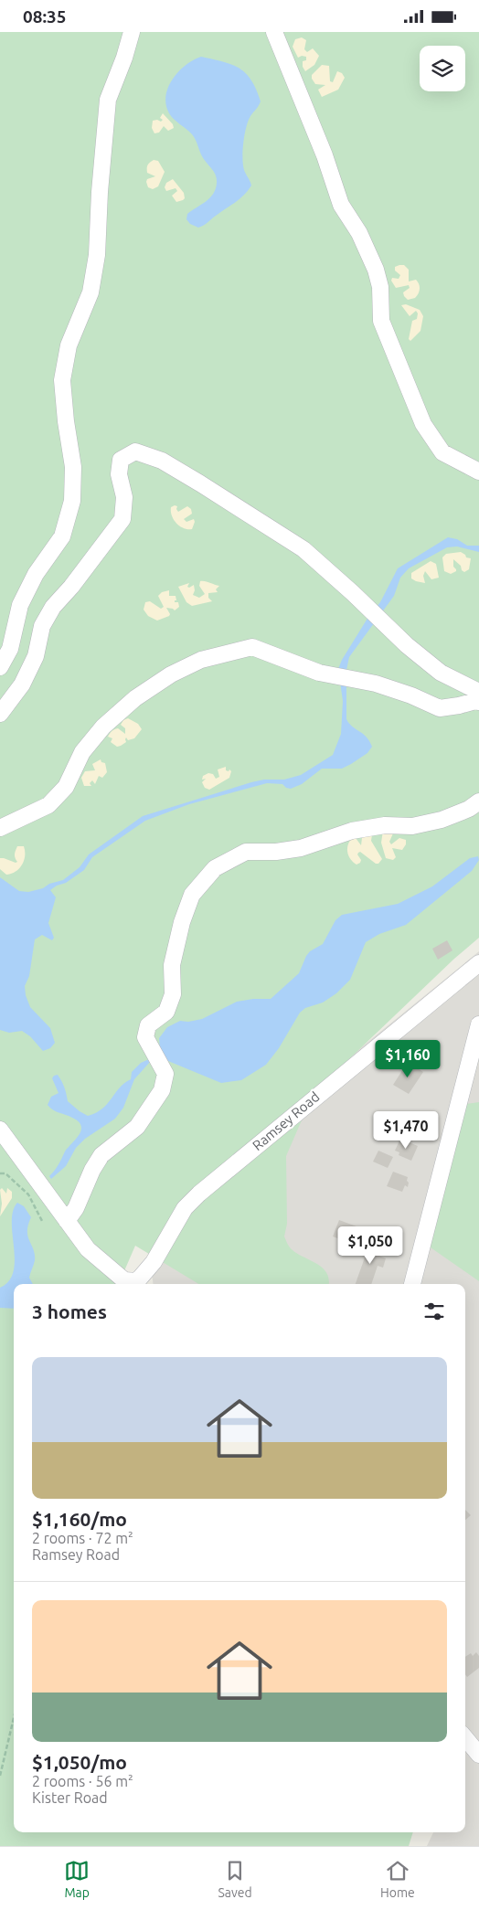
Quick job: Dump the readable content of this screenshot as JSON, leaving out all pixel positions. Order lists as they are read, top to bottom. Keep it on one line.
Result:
{"streets":{"street":["Ramsey Road"]},"page":{"status":"08:35","price":["$1,160","$1,470","$1,050"],"heading":"3 homes","list":[{"name":"$1,160/mo","note":"2 rooms · 72 m² · Ramsey Road"},{"name":"$1,050/mo","note":"2 rooms · 56 m² · Kister Road"}],"tabs":["Map","Saved","Home"]}}
